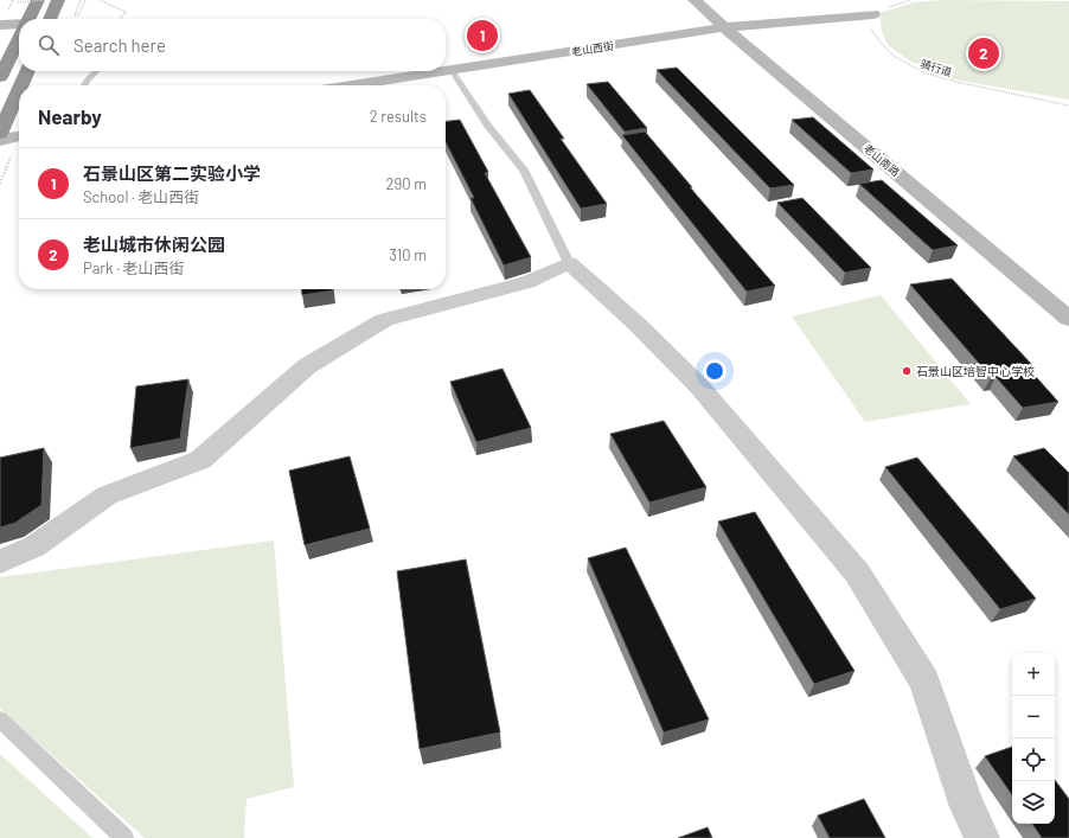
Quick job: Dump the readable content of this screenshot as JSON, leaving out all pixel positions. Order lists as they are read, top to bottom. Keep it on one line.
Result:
{"streets":{"street":["老山西街","老山南路"],"path":["骑行道"]},"crossings":[["老山西街","骑行道"],["老山西街","老山南路"]],"places":["石景山区培智中心学校"],"page":{"pins":["1","2"],"search":"Search here","heading":["Nearby","2 results"],"list":[{"mark":"1","name":"石景山区第二实验小学","note":"School · 老山西街","value":"290 m"},{"mark":"2","name":"老山城市休闲公园","note":"Park · 老山西街","value":"310 m"}],"map_buttons":["+","−"]}}
